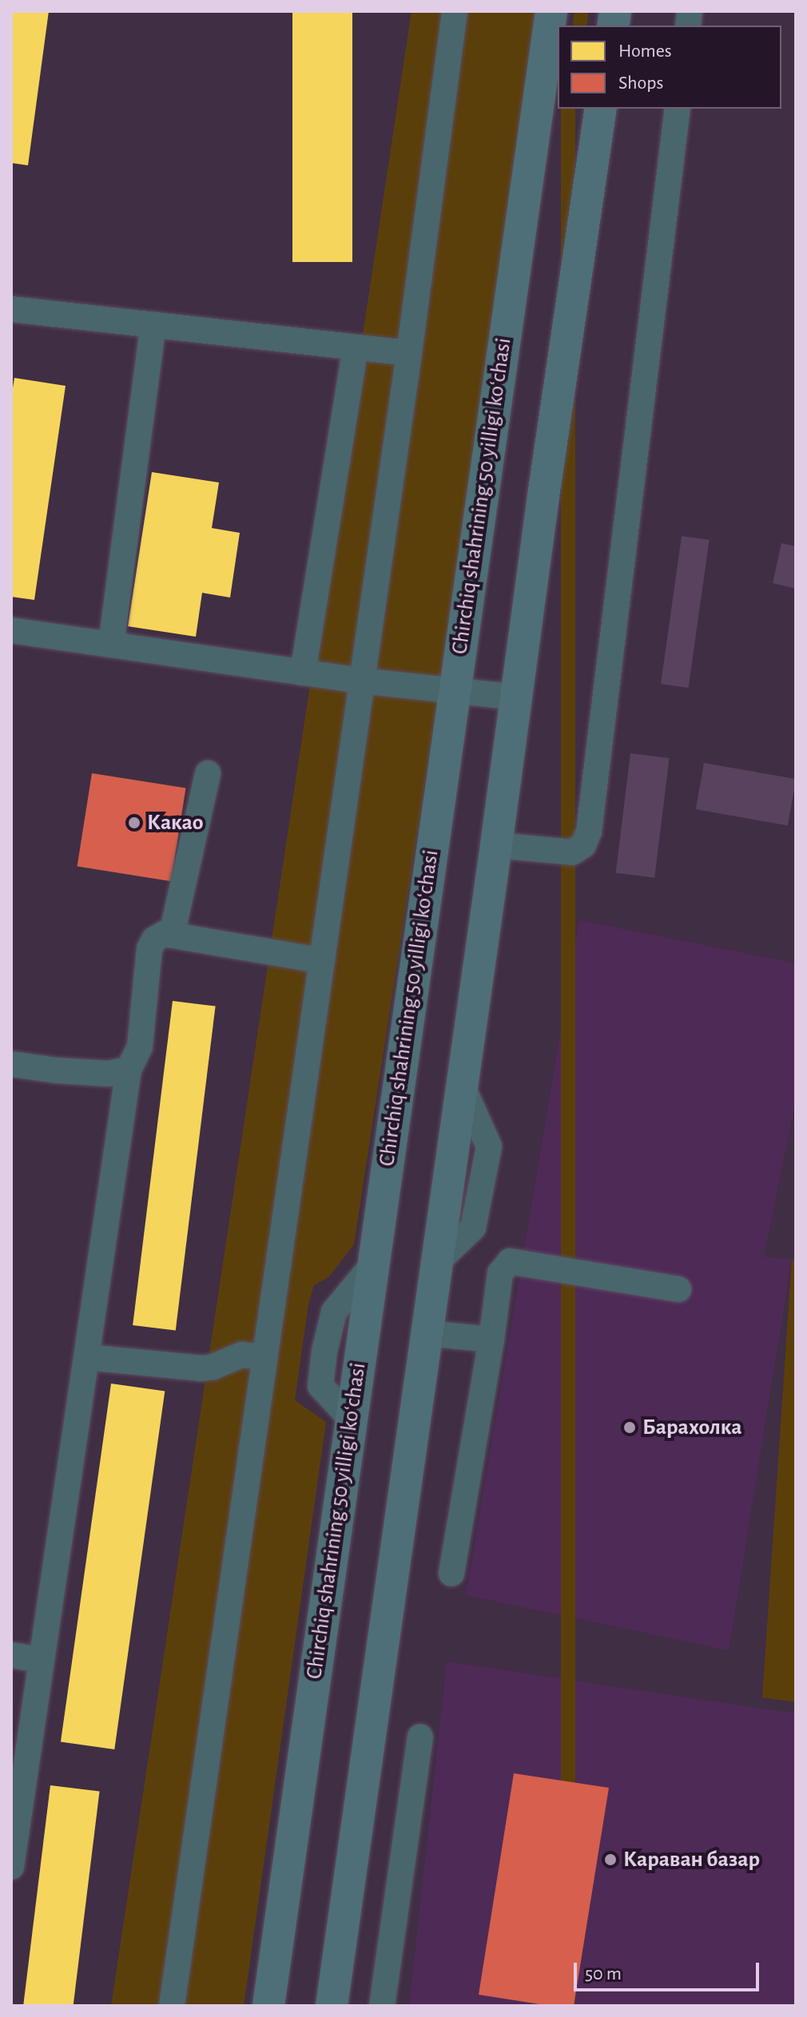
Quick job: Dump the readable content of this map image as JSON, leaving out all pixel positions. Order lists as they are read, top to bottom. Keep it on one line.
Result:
{"streets":{"main road":["Chirchiq shahrining 50 yilligi koʻchasi"]},"places":["Какао","Барахолка","Караван базар"],"legend":["Homes","Shops"],"scale_bar":"50 m"}
